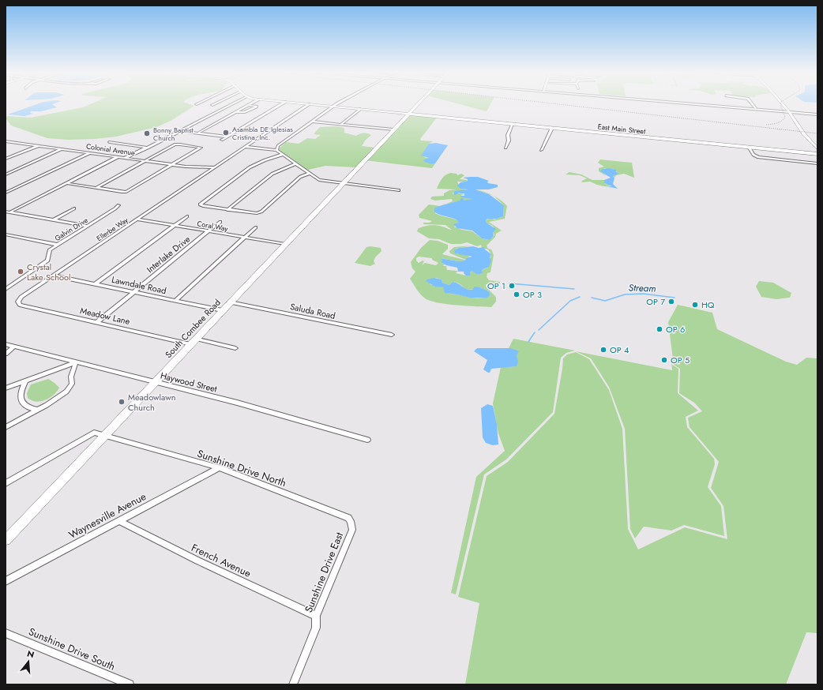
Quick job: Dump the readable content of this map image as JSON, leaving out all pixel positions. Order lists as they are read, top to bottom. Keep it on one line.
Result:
{"streets":{"main road":["East Main Street","South Combee Road"],"street":["Colonial Avenue","Coral Way","Galvin Drive","Ellerbe Way","Interlake Drive","Lawndale Road","Saluda Road","Meadow Lane","Haywood Street","Sunshine Drive North","Waynesville Avenue","French Avenue","Sunshine Drive East","Sunshine Drive South"]},"crossings":[["East Main Street","South Combee Road"],["Colonial Avenue","Ellerbe Way"],["Coral Way","Ellerbe Way"],["Coral Way","Interlake Drive"],["Coral Way","South Combee Road"],["Ellerbe Way","Lawndale Road"],["Ellerbe Way","Meadow Lane"],["Interlake Drive","Lawndale Road"],["Interlake Drive","Meadow Lane"],["Lawndale Road","South Combee Road"],["Saluda Road","South Combee Road"],["Meadow Lane","South Combee Road"],["South Combee Road","Haywood Street"],["South Combee Road","Sunshine Drive North"],["Sunshine Drive North","Waynesville Avenue"],["Sunshine Drive North","Sunshine Drive East"],["Waynesville Avenue","French Avenue"],["French Avenue","Sunshine Drive East"]],"water":["Stream"],"places":["Asambla DE Iglesias Cristina, Inc.","Bonny Baptist Church","Crystal Lake School","OP 1","OP 3","OP 7","HQ","OP 6","OP 4","OP 5","Meadowlawn Church"],"north":"top"}
